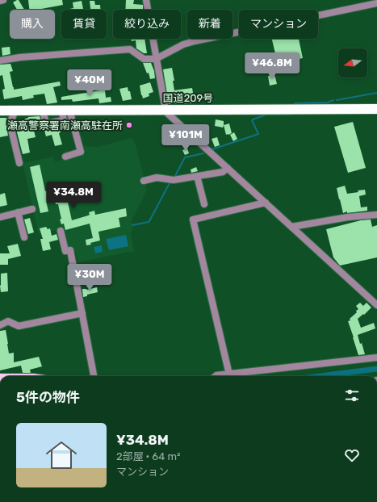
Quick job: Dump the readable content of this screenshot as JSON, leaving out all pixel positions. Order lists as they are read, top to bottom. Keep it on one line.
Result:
{"streets":{"highway":["国道209号"]},"places":["瀬高警察署南瀬高駐在所"],"north":"left","page":{"chip":["購入","賃貸","絞り込み","新着","マンション"],"price":["¥46.8M","¥40M","¥101M","¥34.8M","¥30M"],"heading":"5件の物件","list":[{"name":"¥34.8M","note":"2部屋 · 64 m² · マンション"}]}}
